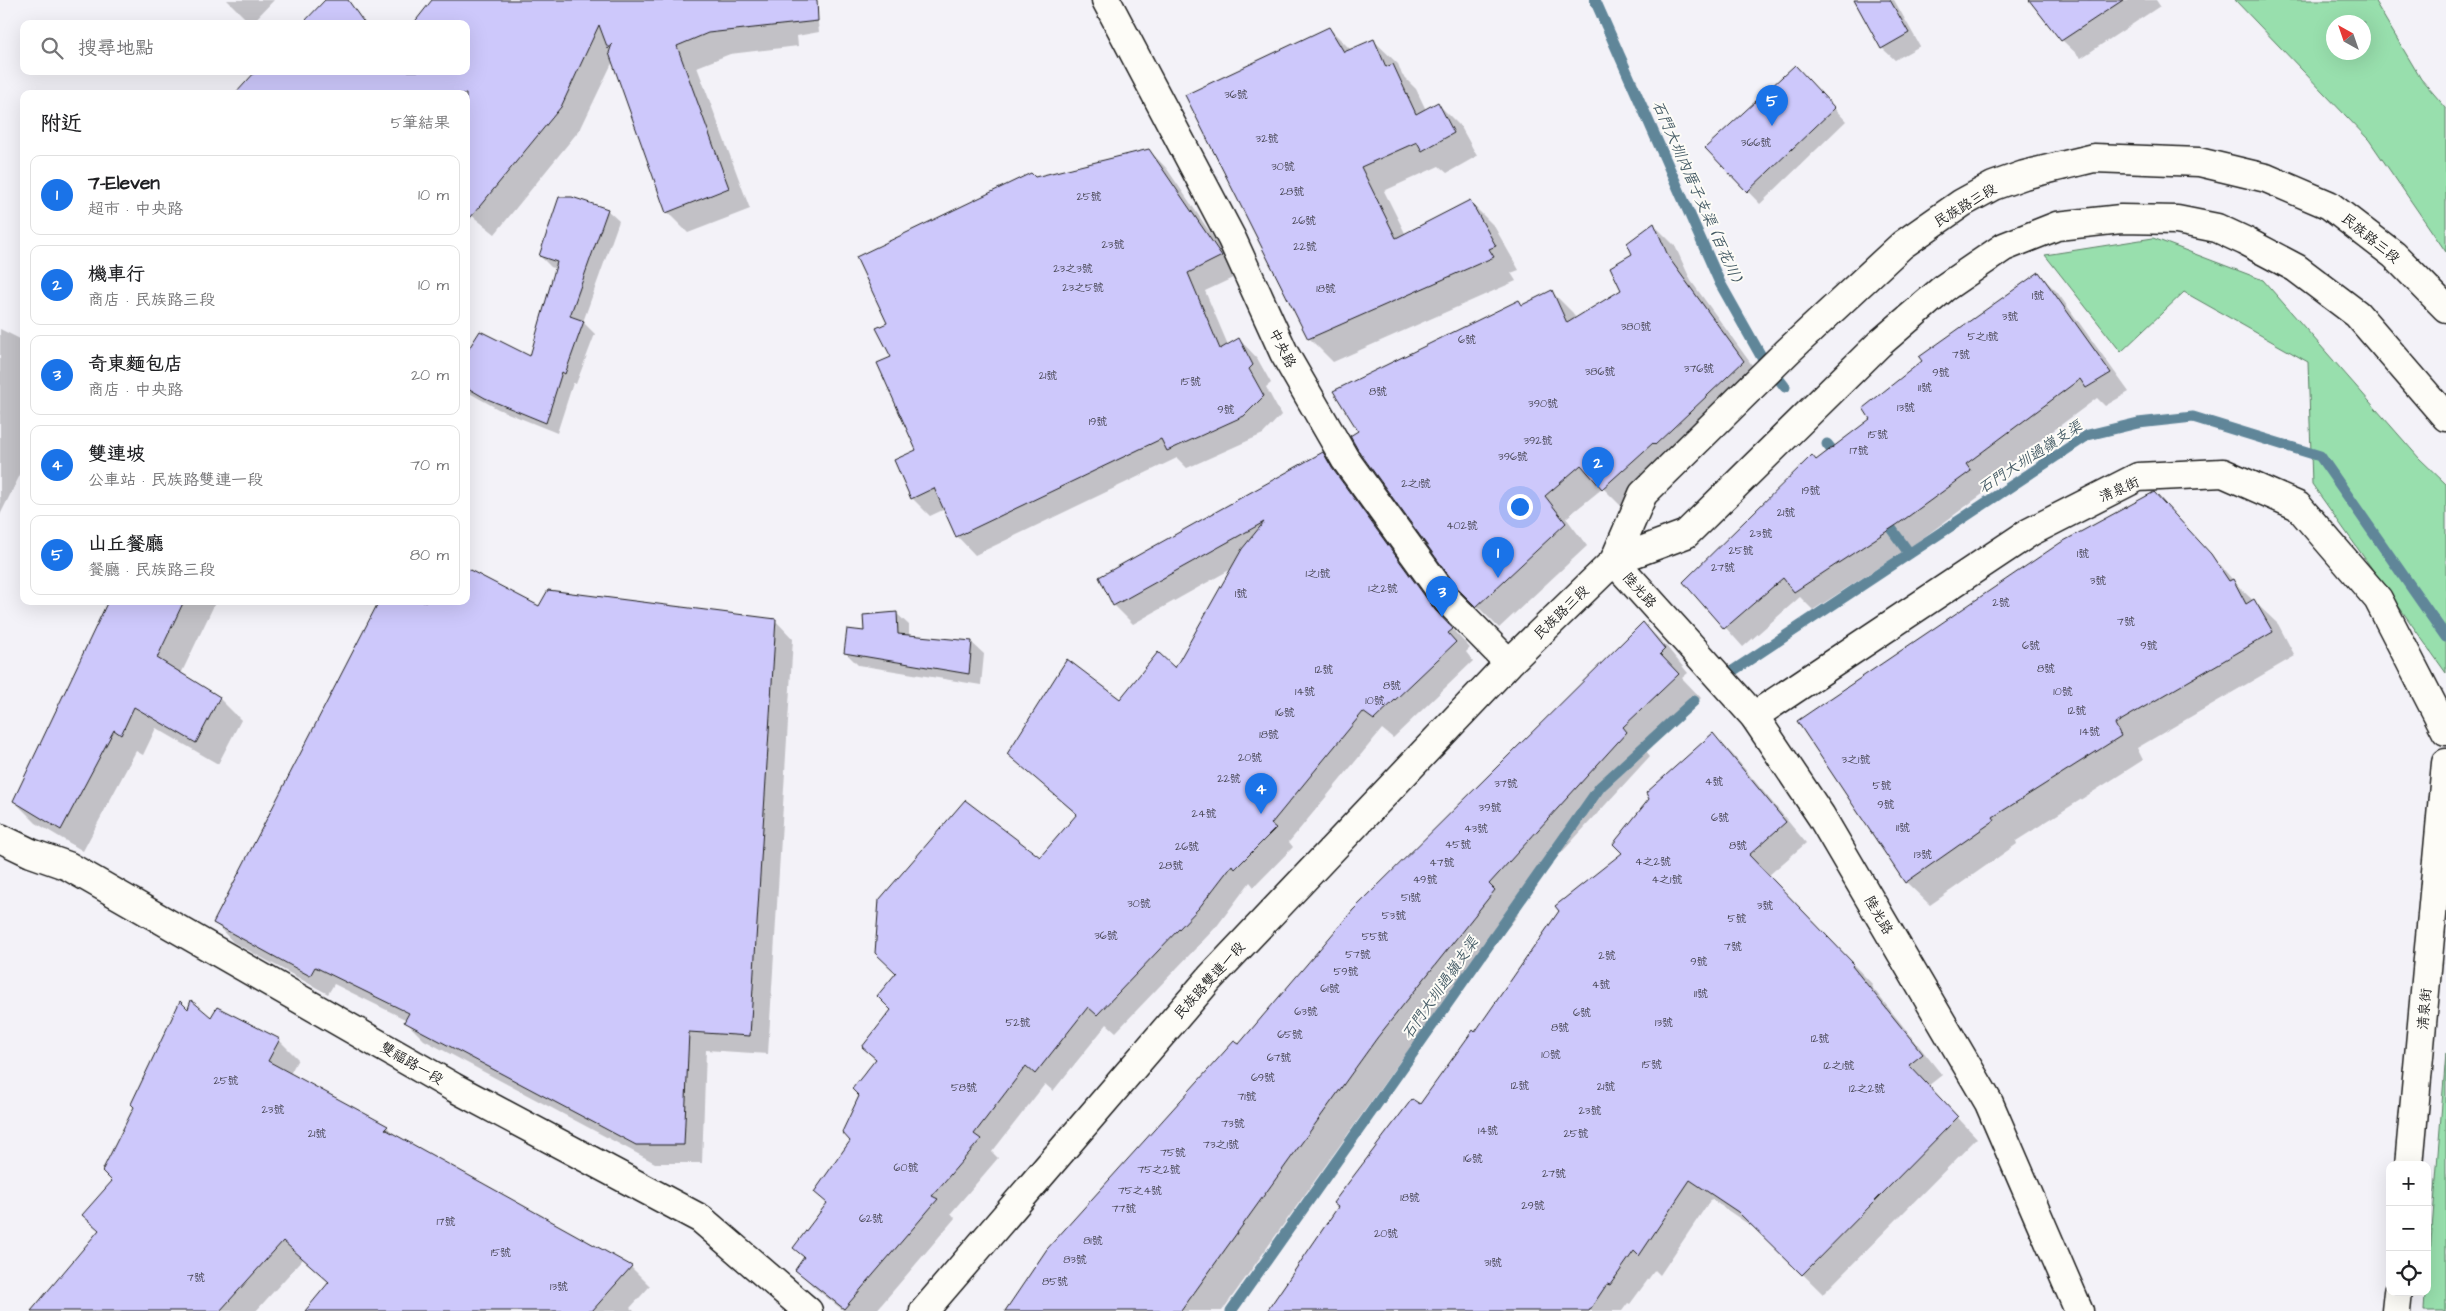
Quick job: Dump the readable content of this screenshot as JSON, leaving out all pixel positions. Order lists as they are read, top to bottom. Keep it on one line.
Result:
{"streets":{"street":["民族路三段","中央路","清泉街","陸光路","民族路雙連一段","雙福路一段"]},"crossings":[["民族路三段","中央路"],["民族路三段","陸光路"],["民族路三段","民族路雙連一段"],["中央路","民族路雙連一段"],["清泉街","陸光路"]],"water":["石門大圳內厝子支渠 (百花川)","石門大圳過嶺支渠"],"house_numbers":["36號","32號","366號","30號","28號","25號","26號","23號","22號","23之3號","23之5號","18號","1號","3號","380號","5之1號","6號","7號","376號","386號","9號","21號","15號","11號","8號","390號","13號","9號","19號","15號","392號","17號","396號","2之1號","19號","21號","402號","23號","25號","1號","27號","1之1號","3號","1之2號","1號","2號","7號","6號","9號","8號","12號","8號","14號","10號","10號","12號","16號","14號","18號","20號","3之1號","22號","4號","37號","5號","9號","39號","24號","6號","11號","43號","45號","8號","26號","13號","4之2號","47號","28號","49號","4之1號","51號","30號","3號","53號","5號","36號","55號","7號","57號","2號","9號","59號","4號","61號","11號","63號","6號","52號","13號","8號","65號","12號","10號","67號","15號","12之1號","69號","25號","12號","21號","58號","12之2號","71號","23號","23號","73號","14號","21號","25號","73之1號","75號","16號","60號","75之2號","27號","75之4號","18號","29號","77號","62號","17號","20號","81號","15號","83號","31號","7號","85號","13號"],"north":"top left","page":{"search":"搜尋地點","pins":["5","2","1","3","4"],"heading":["附近","5筆結果"],"list":[{"mark":"1","name":"7-Eleven","note":"超市 · 中央路","value":"10 m"},{"mark":"2","name":"機車行","note":"商店 · 民族路三段","value":"10 m"},{"mark":"3","name":"奇東麵包店","note":"商店 · 中央路","value":"20 m"},{"mark":"4","name":"雙連坡","note":"公車站 · 民族路雙連一段","value":"70 m"},{"mark":"5","name":"山丘餐廳","note":"餐廳 · 民族路三段","value":"80 m"}],"map_buttons":["+","−"]}}
